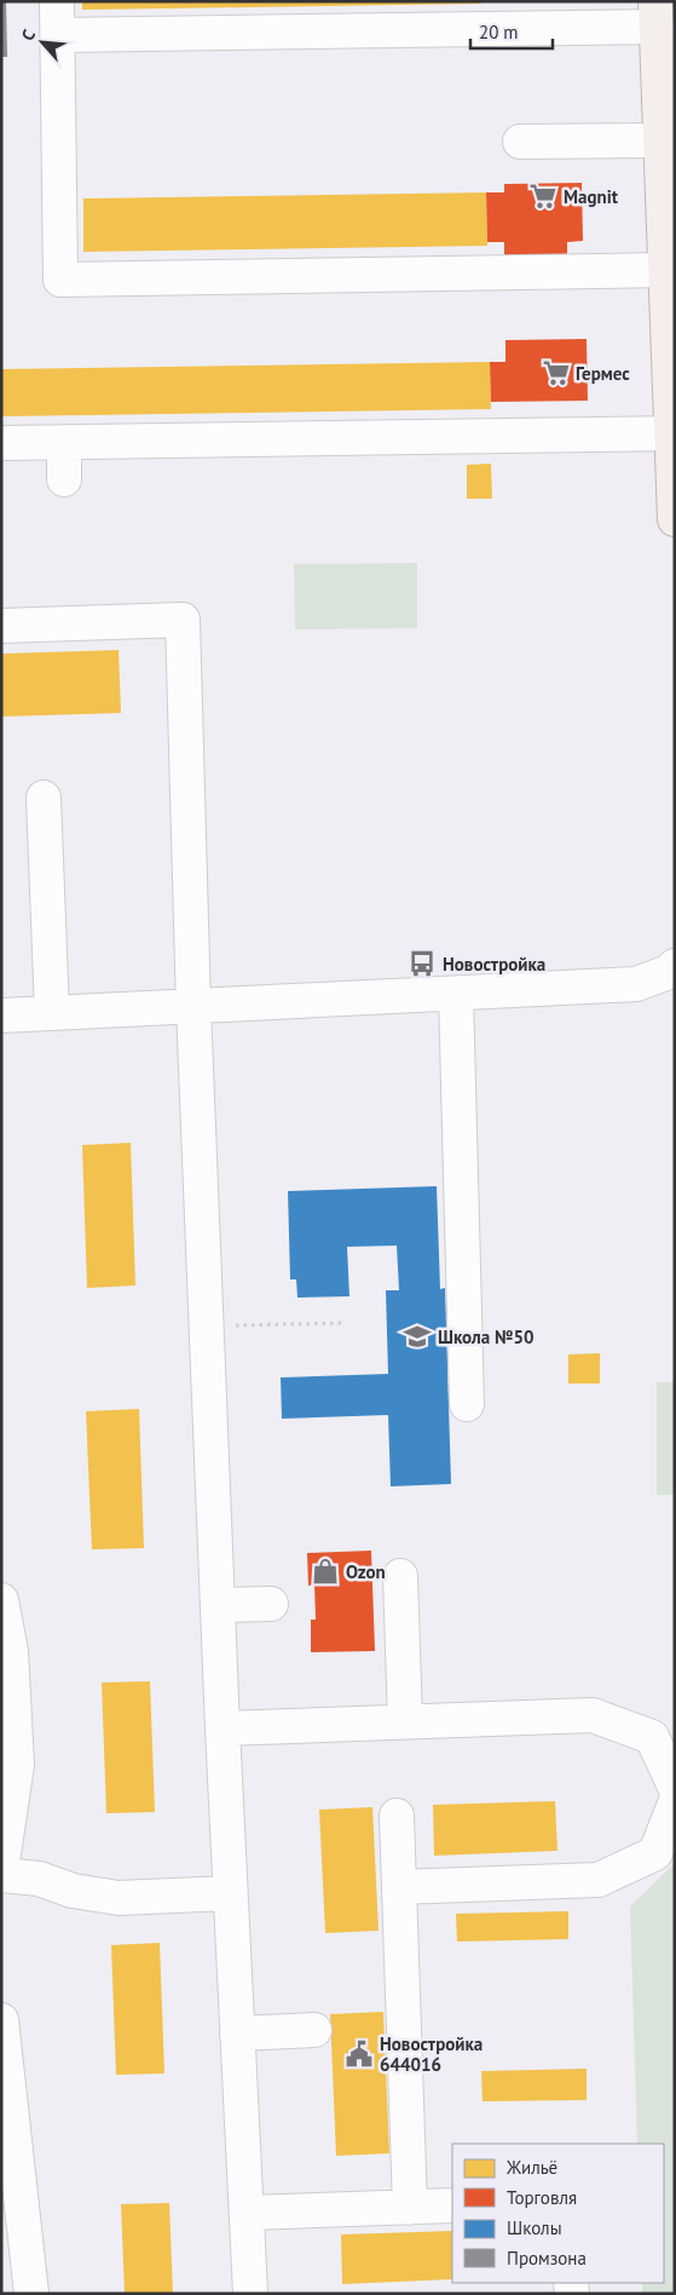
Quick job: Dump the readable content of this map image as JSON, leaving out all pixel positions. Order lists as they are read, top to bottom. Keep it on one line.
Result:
{"places":{"supermarket":["Magnit","Гермес"],"bus stop":["Новостройка"],"school or university":["Школа №50"],"shop":["Ozon"],"public building":["Новостройка 644016"]},"legend":["Жильё","Торговля","Школы","Промзона"],"scale_bar":"20 m","north":"top left"}
